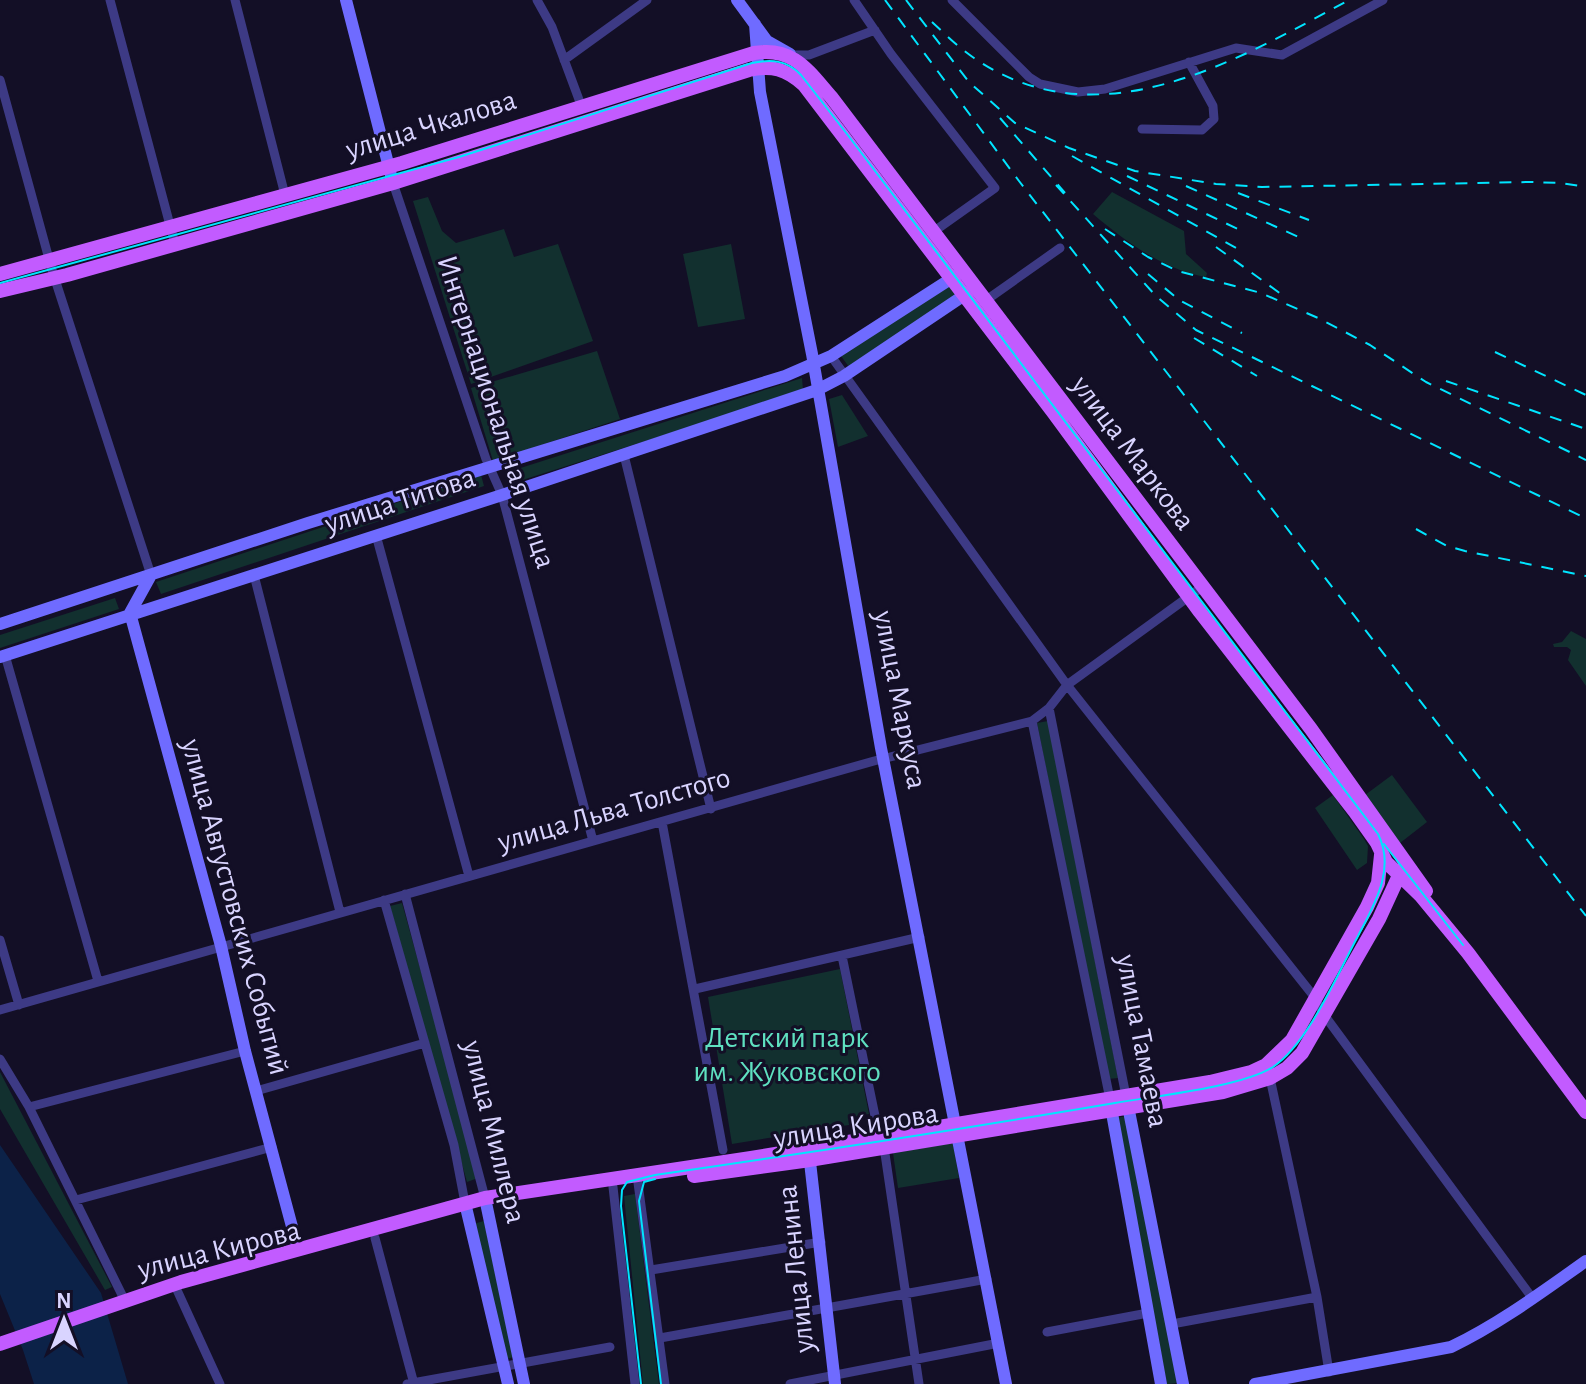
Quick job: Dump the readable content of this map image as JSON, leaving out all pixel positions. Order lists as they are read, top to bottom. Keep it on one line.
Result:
{"streets":{"main road":["улица Чкалова","улица Маркова","улица Кирова"],"street":["Интернациональная улица","улица Титова","улица Маркуса","улица Льва Толстого","улица Августовских Событий","улица Тамаева","улица Миллера","улица Ленина"]},"crossings":[["улица Чкалова","Интернациональная улица"],["улица Чкалова","улица Маркова"],["улица Чкалова","улица Маркуса"],["Интернациональная улица","улица Титова"],["Интернациональная улица","улица Льва Толстого"],["улица Маркова","улица Титова"],["улица Маркова","улица Маркуса"],["улица Маркова","улица Льва Толстого"],["улица Маркова","улица Кирова"],["улица Титова","улица Маркуса"],["улица Титова","улица Августовских Событий"],["улица Маркуса","улица Льва Толстого"],["улица Маркуса","улица Кирова"],["улица Льва Толстого","улица Августовских Событий"],["улица Льва Толстого","улица Тамаева"],["улица Льва Толстого","улица Миллера"],["улица Августовских Событий","улица Кирова"],["улица Тамаева","улица Кирова"],["улица Кирова","улица Миллера"],["улица Кирова","улица Ленина"]],"parks":["Детский парк им. Жуковского"],"north":"top"}
